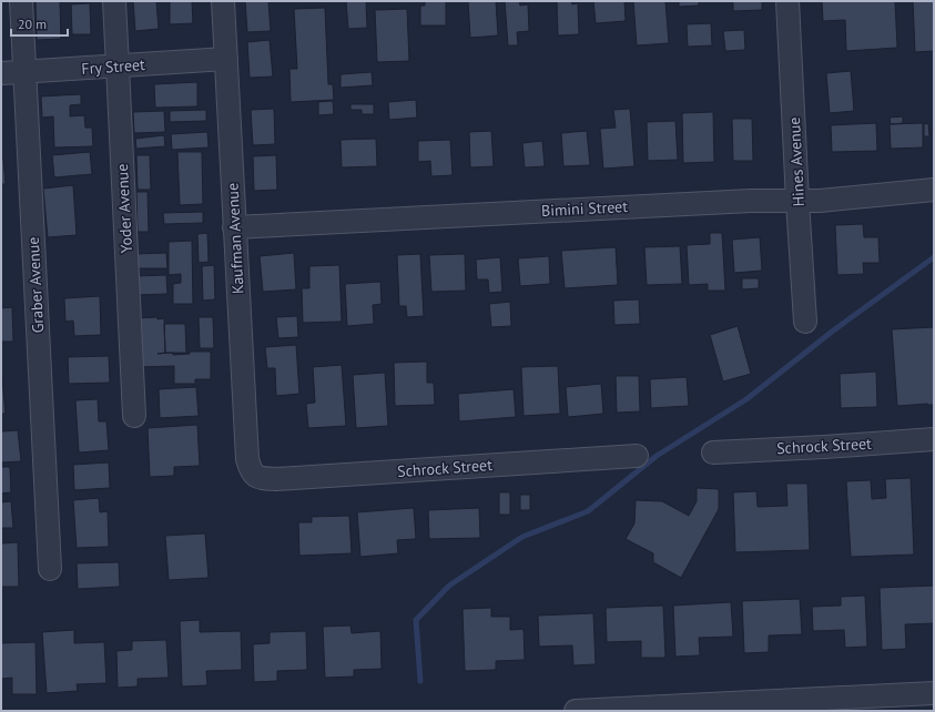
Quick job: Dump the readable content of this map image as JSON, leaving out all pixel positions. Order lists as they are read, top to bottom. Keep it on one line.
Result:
{"streets":{"street":["Fry Street","Hines Avenue","Yoder Avenue","Bimini Street","Kaufman Avenue","Graber Avenue","Schrock Street"]},"crossings":[["Fry Street","Yoder Avenue"],["Fry Street","Kaufman Avenue"],["Fry Street","Graber Avenue"],["Hines Avenue","Bimini Street"],["Bimini Street","Kaufman Avenue"],["Kaufman Avenue","Schrock Street"]],"scale_bar":"20 m"}
